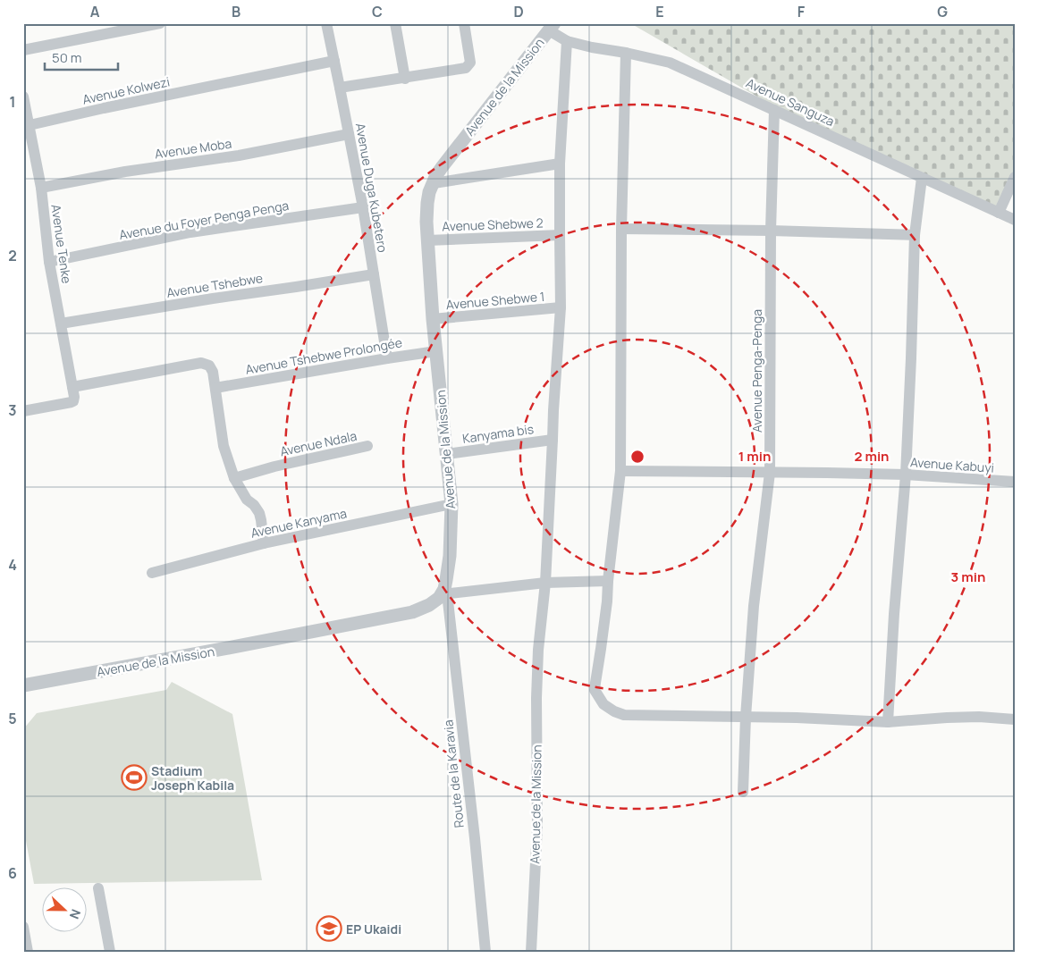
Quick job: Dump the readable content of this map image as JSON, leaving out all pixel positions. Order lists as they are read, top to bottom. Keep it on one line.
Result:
{"streets":{"street":["Avenue de la Mission","Avenue Kolwezi","Avenue Sanguza","Avenue Moba","Avenue Duga Kubetero","Avenue du Foyer Penga Penga","Avenue Shebwe 2","Avenue Tenke","Avenue Tshebwe","Avenue Shebwe 1","Avenue Tshebwe Prolongée","Avenue Penga-Penga","Kanyama bis","Avenue Ndala","Avenue Kabuyi","Avenue Kanyama","Route de la Karavia"]},"crossings":[["Avenue de la Mission","Avenue Sanguza"],["Avenue de la Mission","Avenue Shebwe 2"],["Avenue de la Mission","Avenue Shebwe 1"],["Avenue de la Mission","Avenue Tshebwe Prolongée"],["Avenue de la Mission","Kanyama bis"],["Avenue de la Mission","Avenue Kanyama"],["Avenue de la Mission","Route de la Karavia"],["Avenue Kolwezi","Avenue Duga Kubetero"],["Avenue Kolwezi","Avenue Tenke"],["Avenue Sanguza","Avenue Penga-Penga"],["Avenue Moba","Avenue Duga Kubetero"],["Avenue Moba","Avenue Tenke"],["Avenue Duga Kubetero","Avenue du Foyer Penga Penga"],["Avenue Duga Kubetero","Avenue Tshebwe"],["Avenue Duga Kubetero","Avenue Tshebwe Prolongée"],["Avenue du Foyer Penga Penga","Avenue Tenke"],["Avenue Tenke","Avenue Tshebwe"],["Avenue Penga-Penga","Avenue Kabuyi"]],"places":{"sports":["Stadium Joseph Kabila"],"school or university":["EP Ukaidi"]},"scale_bar":"50 m","north":"right","grid":{"columns":["A","B","C","D","E","F","G"],"rows":["1","2","3","4","5","6"]},"rings":["1 min","2 min","3 min"]}
